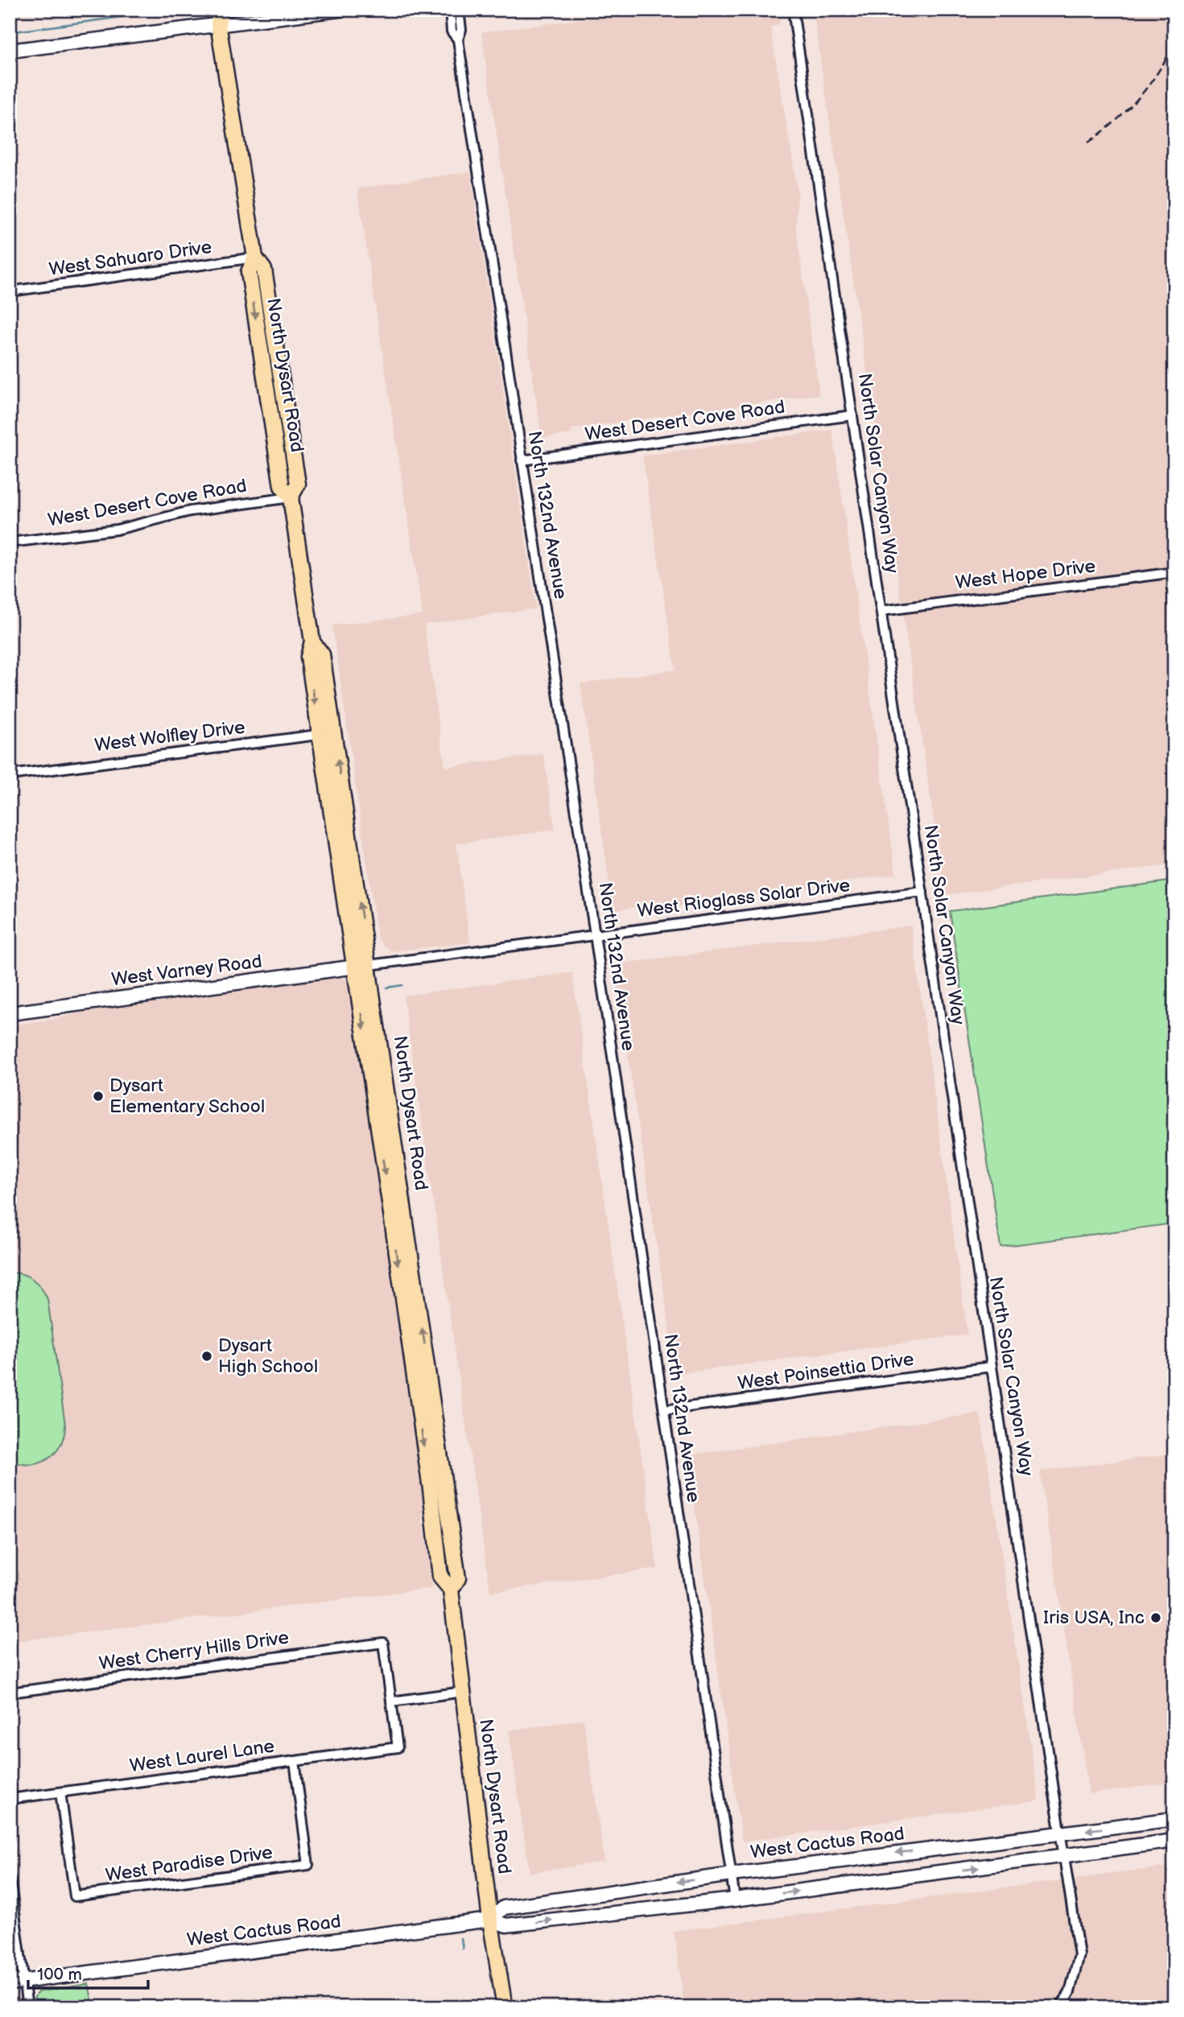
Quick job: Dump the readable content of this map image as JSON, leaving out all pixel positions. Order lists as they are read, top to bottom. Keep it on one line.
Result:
{"streets":{"main road":["North Dysart Road","West Varney Road","West Cactus Road"],"street":["West Sahuaro Drive","West Desert Cove Road","North Solar Canyon Way","North 132nd Avenue","West Hope Drive","West Wolfley Drive","West Rioglass Solar Drive","West Poinsettia Drive","West Cherry Hills Drive","West Laurel Lane","West Paradise Drive"]},"crossings":[["West Sahuaro Drive","North Dysart Road"],["North Dysart Road","West Desert Cove Road"],["North Dysart Road","West Wolfley Drive"],["North Dysart Road","West Rioglass Solar Drive"],["North Dysart Road","West Varney Road"],["North Dysart Road","West Cactus Road"],["West Desert Cove Road","North Solar Canyon Way"],["West Desert Cove Road","North 132nd Avenue"],["North Solar Canyon Way","West Hope Drive"],["North Solar Canyon Way","West Rioglass Solar Drive"],["North Solar Canyon Way","West Poinsettia Drive"],["North Solar Canyon Way","West Cactus Road"],["North 132nd Avenue","West Rioglass Solar Drive"],["North 132nd Avenue","West Poinsettia Drive"],["North 132nd Avenue","West Cactus Road"],["West Rioglass Solar Drive","West Varney Road"],["West Cherry Hills Drive","West Laurel Lane"],["West Laurel Lane","West Paradise Drive"]],"places":["Dysart Elementary School","Dysart High School","Iris USA, Inc"],"scale_bar":"100 m"}
